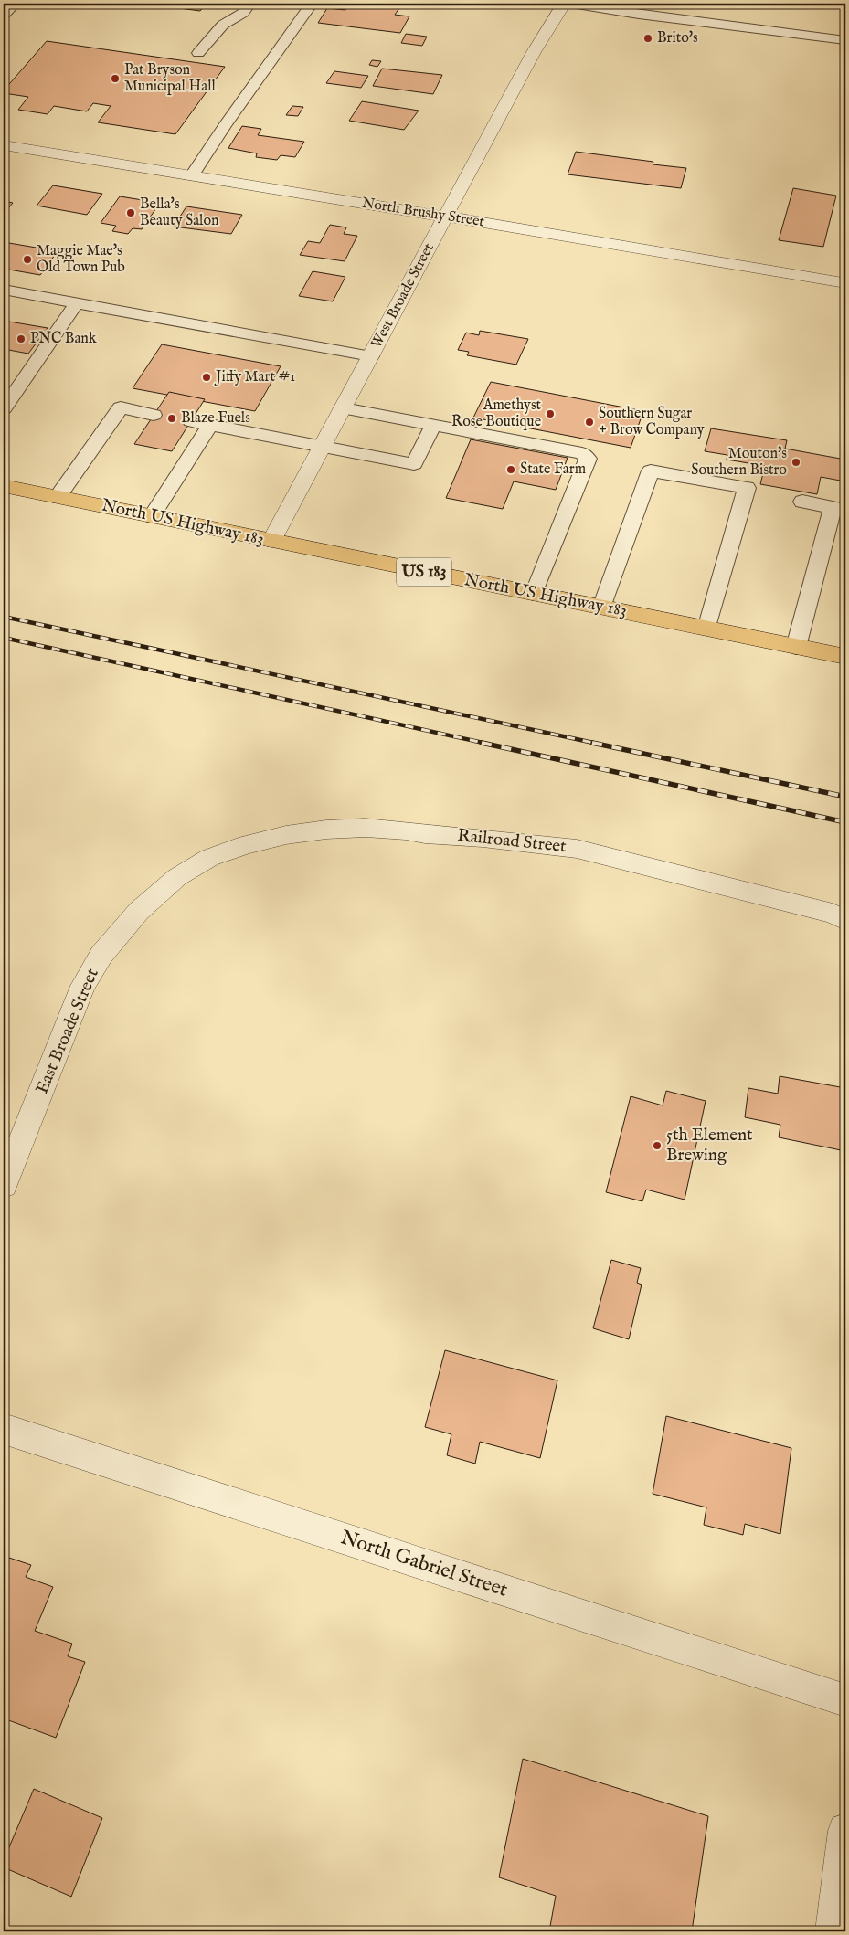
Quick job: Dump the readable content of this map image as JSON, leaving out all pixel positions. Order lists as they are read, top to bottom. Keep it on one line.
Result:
{"streets":{"main road":["North US Highway 183","US 183"],"street":["North Brushy Street","West Broade Street","Railroad Street","East Broade Street","North Gabriel Street"]},"crossings":[["North Brushy Street","West Broade Street"],["West Broade Street","North US Highway 183"],["Railroad Street","East Broade Street"]],"places":["Brito's","Pat Bryson Municipal Hall","Bella's Beauty Salon","Maggie Mae's Old Town Pub","PNC Bank","Jiffy Mart #1","Amethyst Rose Boutique","Blaze Fuels","Southern Sugar + Brow Company","Mouton's Southern Bistro","State Farm","5th Element Brewing"]}
